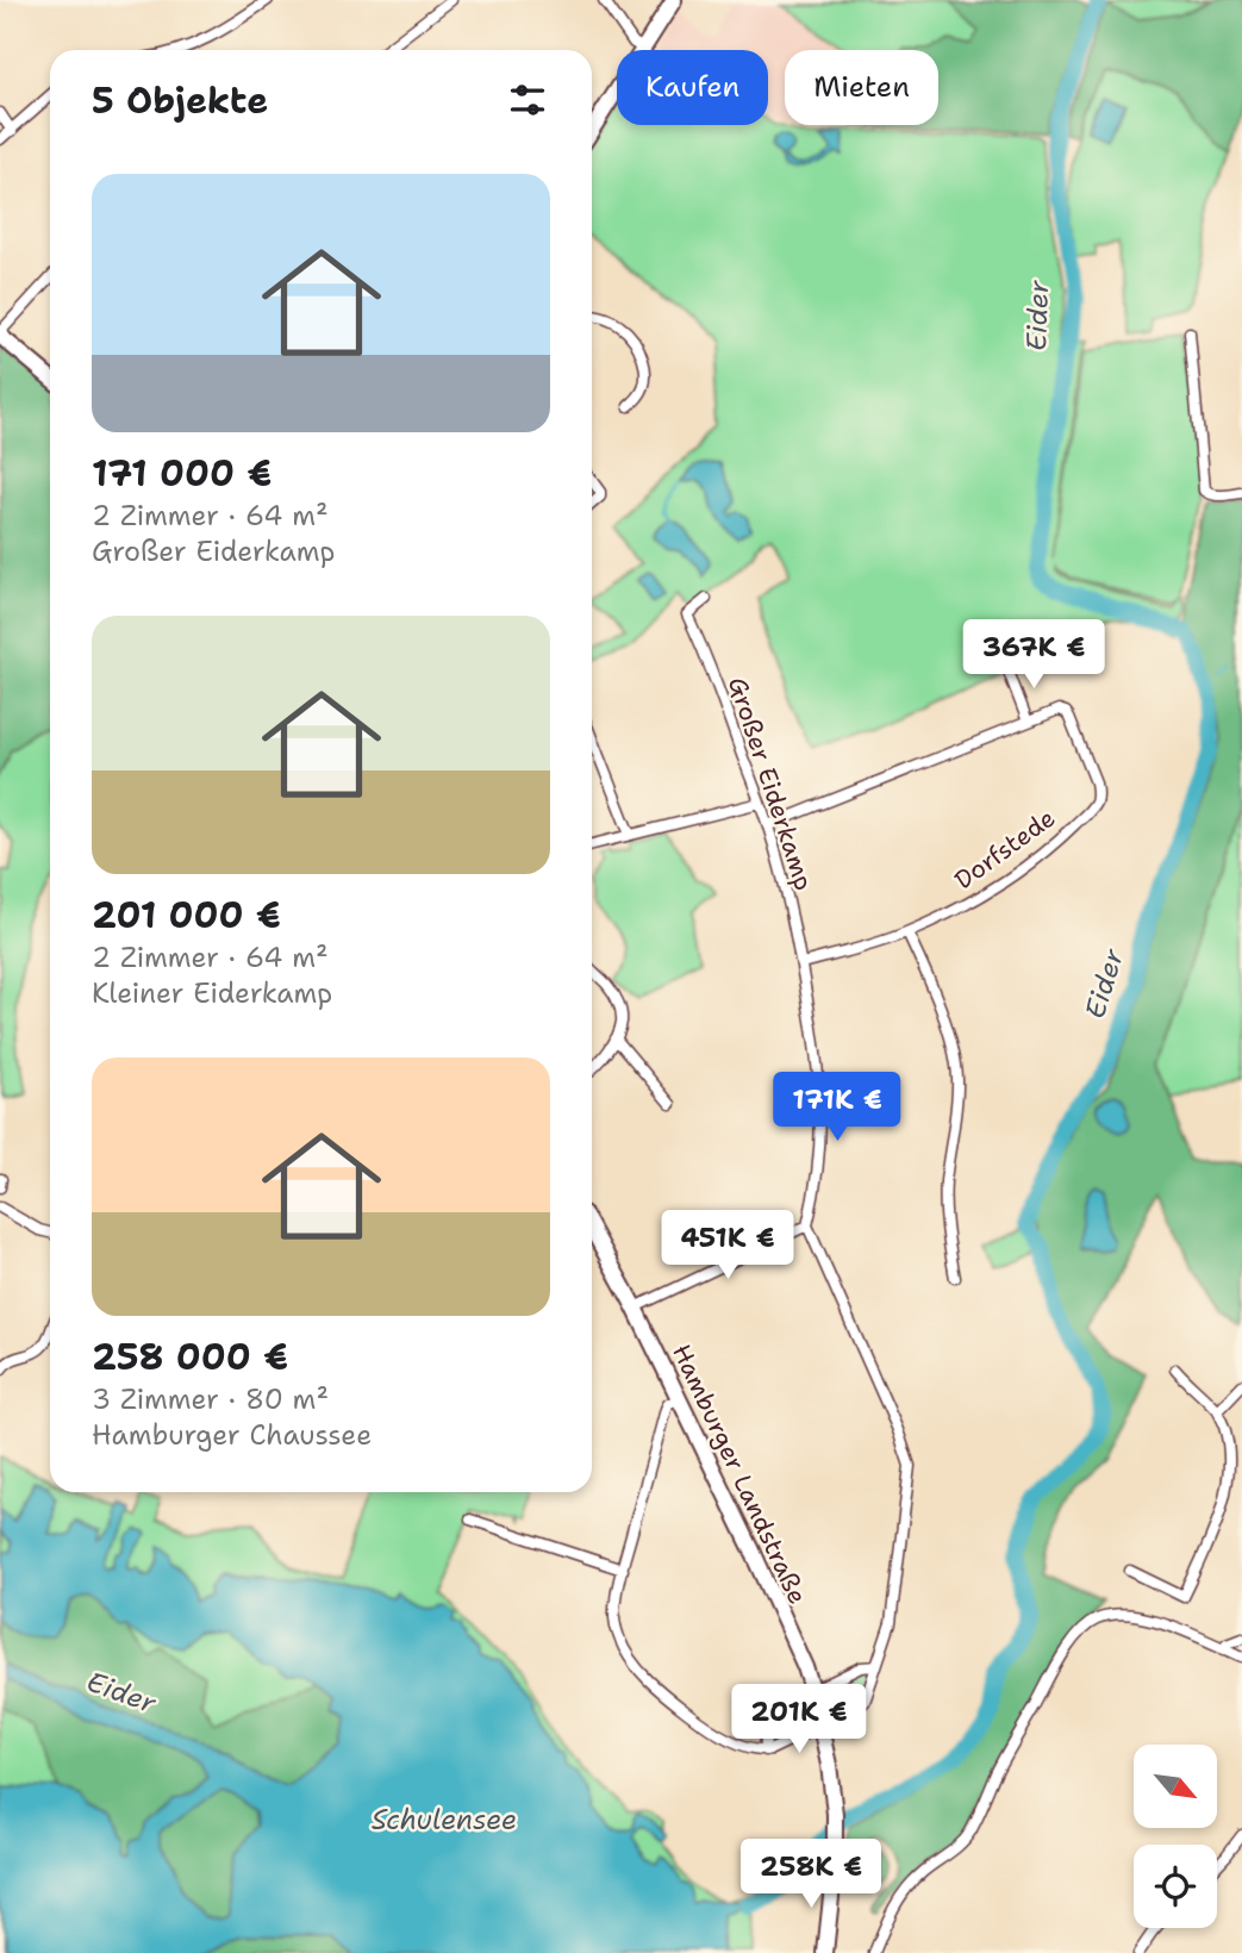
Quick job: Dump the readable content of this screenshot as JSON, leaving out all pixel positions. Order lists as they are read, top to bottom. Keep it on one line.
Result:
{"streets":{"main road":["Hamburger Landstraße"],"street":["Großer Eiderkamp","Dorfstede"]},"crossings":[["Großer Eiderkamp","Dorfstede"]],"water":["Eider","Schulensee"],"north":"bottom right","page":{"chip":["Kaufen","Mieten"],"heading":"5 Objekte","list":[{"name":"171 000 €","note":"2 Zimmer · 64 m² · Großer Eiderkamp"},{"name":"201 000 €","note":"2 Zimmer · 64 m² · Kleiner Eiderkamp"},{"name":"258 000 €","note":"3 Zimmer · 80 m² · Hamburger Chaussee"}],"price":["367K €","171K €","451K €","201K €","258K €"]}}
